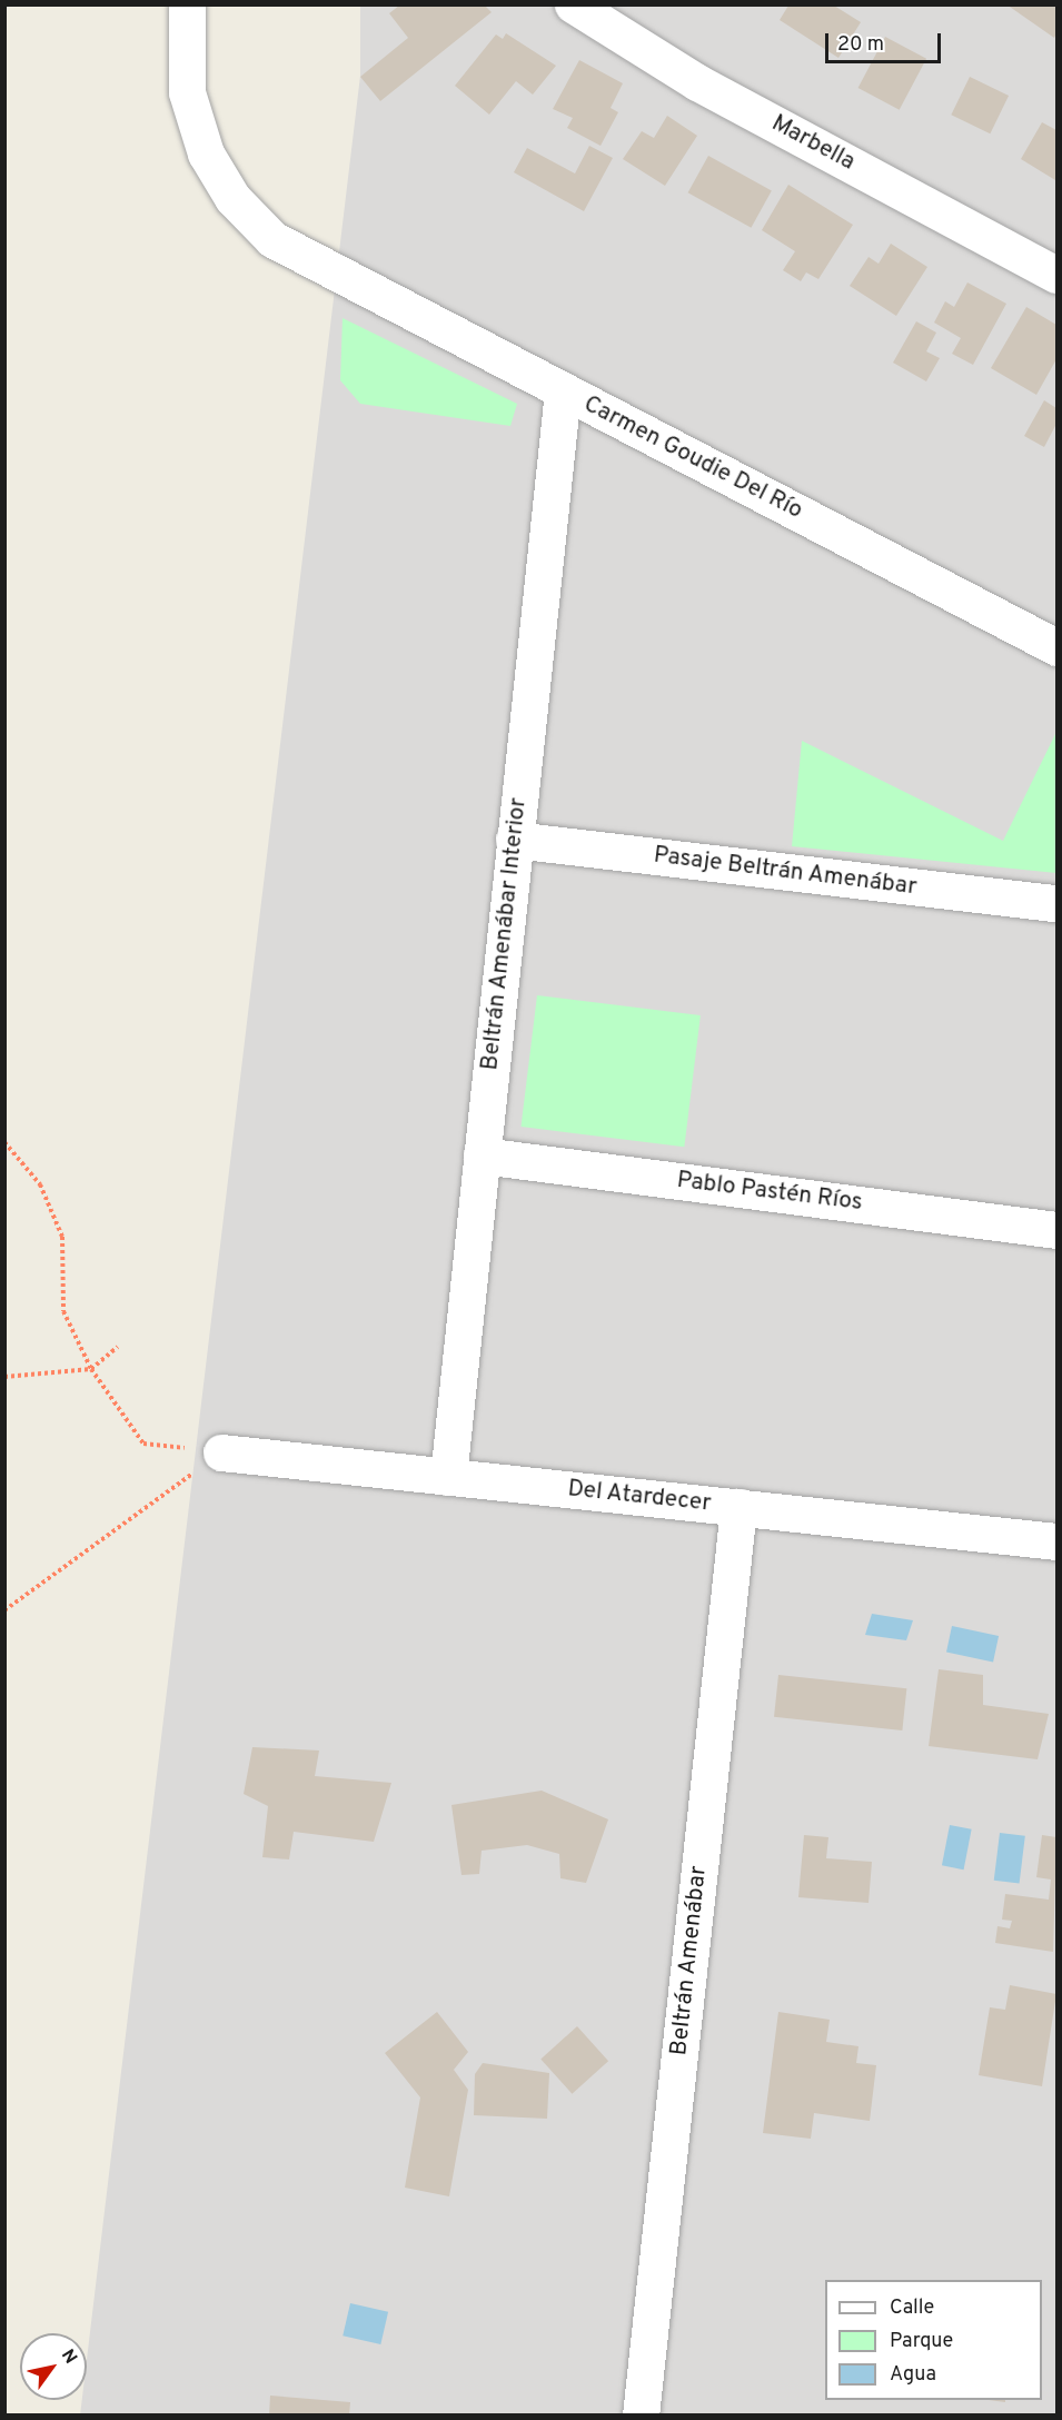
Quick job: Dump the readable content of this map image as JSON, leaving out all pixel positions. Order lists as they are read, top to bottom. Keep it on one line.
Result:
{"streets":{"street":["Marbella","Carmen Goudie Del Río","Pasaje Beltrán Amenábar","Beltrán Amenábar Interior","Pablo Pastén Ríos","Del Atardecer","Beltrán Amenábar"]},"crossings":[["Carmen Goudie Del Río","Beltrán Amenábar Interior"],["Pasaje Beltrán Amenábar","Beltrán Amenábar Interior"],["Beltrán Amenábar Interior","Pablo Pastén Ríos"],["Beltrán Amenábar Interior","Del Atardecer"],["Del Atardecer","Beltrán Amenábar"]],"legend":["Calle","Parque","Agua"],"scale_bar":"20 m","north":"top right"}
